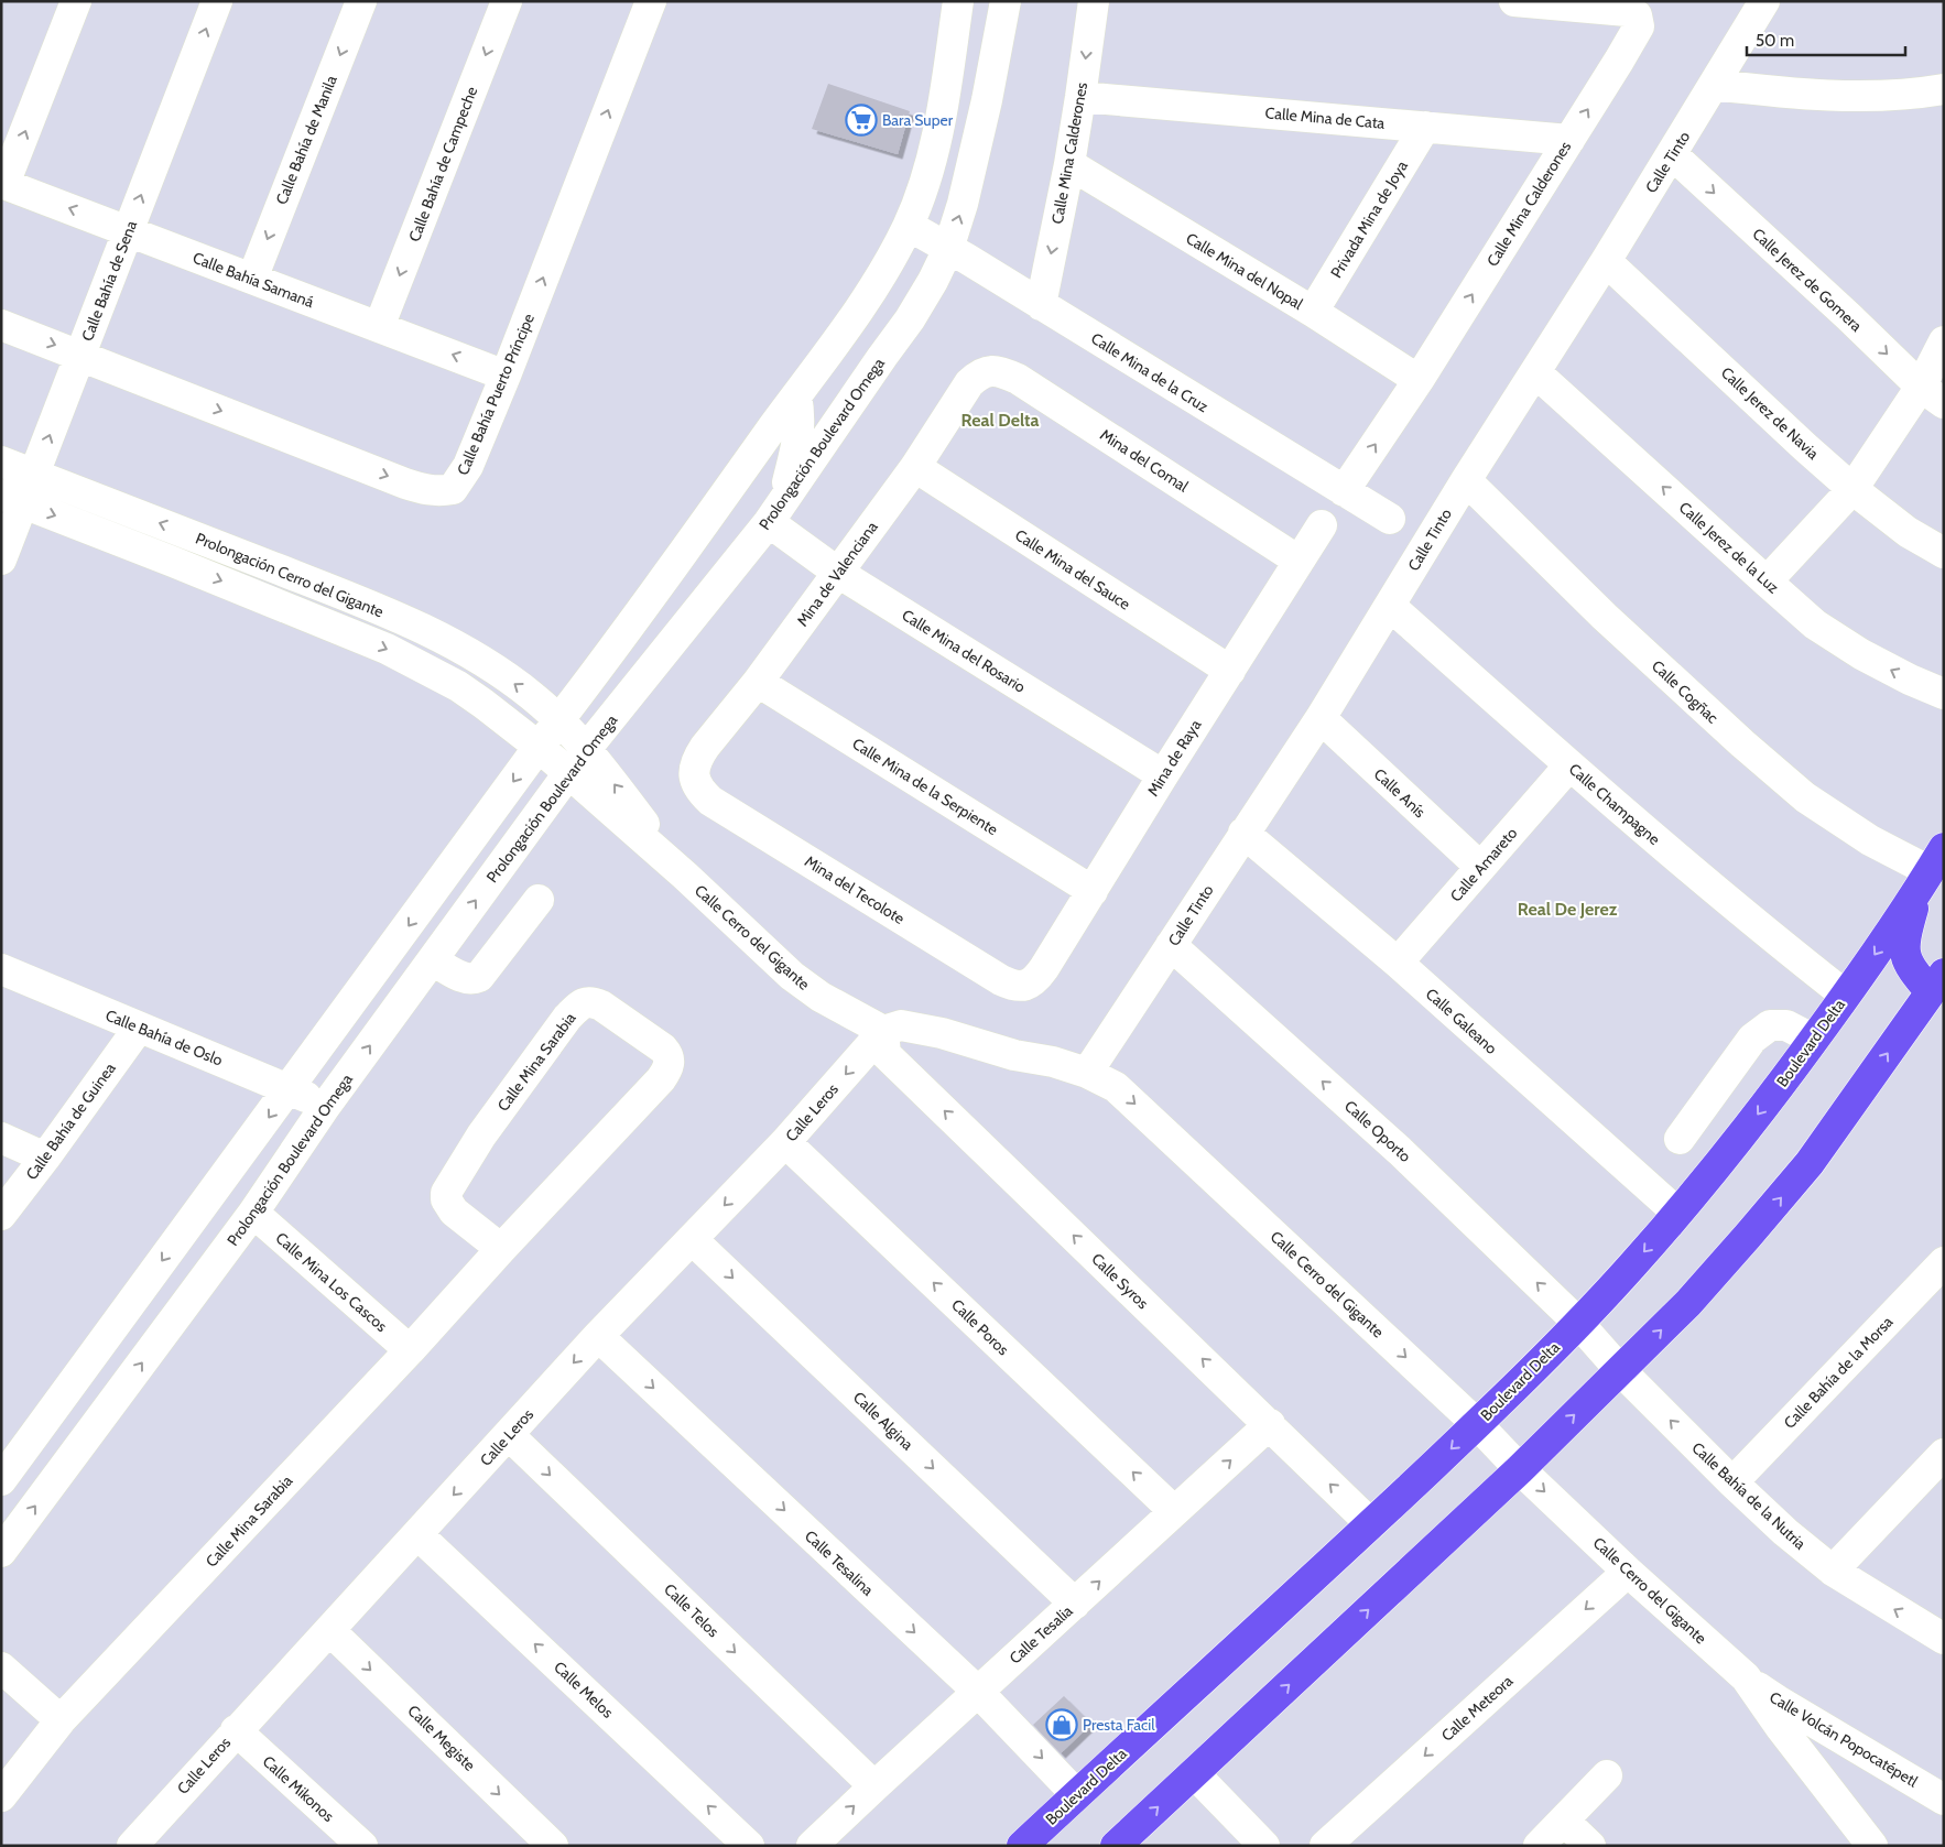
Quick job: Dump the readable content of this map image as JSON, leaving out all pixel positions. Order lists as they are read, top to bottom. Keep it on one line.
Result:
{"streets":{"main road":["Boulevard Delta"],"street":["Calle Mina de Cata","Calle Bahía de Manila","Calle Mina Calderones","Calle Tinto","Calle Bahía de Campeche","Privada Mina de Joya","Calle Mina del Nopal","Calle Bahía Samaná","Calle Jerez de Gomera","Calle Bahía de Sena","Calle Mina de la Cruz","Calle Bahía Puerto Príncipe","Calle Jerez de Navia","Prolongación Boulevard Omega","Mina del Comal","Calle Jerez de la Luz","Calle Mina del Sauce","Mina de Valenciana","Prolongación Cerro del Gigante","Calle Mina del Rosario","Calle Cogñac","Mina de Raya","Calle Mina de la Serpiente","Calle Anís","Calle Champagne","Calle Amareto","Mina del Tecolote","Calle Cerro del Gigante","Calle Galeano","Calle Bahía de Oslo","Calle Mina Sarabia","Calle Leros","Calle Bahía de Guinea","Calle Oporto","Calle Syros","Calle Mina Los Cascos","Calle Poros","Calle Bahía de la Morsa","Calle Algina","Calle Bahía de la Nutria","Calle Tesalina","Calle Telos","Calle Tesalia","Calle Melos","Calle Meteora","Calle Megiste","Calle Volcán Popocatépetl","Calle Mikonos"]},"crossings":[["Calle Mina de Cata","Calle Mina Calderones"],["Calle Mina de Cata","Privada Mina de Joya"],["Calle Bahía de Manila","Calle Bahía Samaná"],["Calle Mina Calderones","Calle Mina del Nopal"],["Calle Mina Calderones","Calle Mina de la Cruz"],["Calle Tinto","Calle Jerez de Gomera"],["Calle Tinto","Calle Jerez de Navia"],["Calle Tinto","Calle Jerez de la Luz"],["Calle Tinto","Calle Cogñac"],["Calle Tinto","Calle Anís"],["Calle Tinto","Calle Champagne"],["Calle Tinto","Calle Cerro del Gigante"],["Calle Tinto","Calle Galeano"],["Calle Tinto","Calle Oporto"],["Calle Bahía de Campeche","Calle Bahía Samaná"],["Privada Mina de Joya","Calle Mina del Nopal"],["Calle Bahía Samaná","Calle Bahía de Sena"],["Calle Bahía Samaná","Calle Bahía Puerto Príncipe"],["Calle Bahía de Sena","Calle Bahía Puerto Príncipe"],["Calle Bahía de Sena","Prolongación Cerro del Gigante"],["Calle Mina de la Cruz","Prolongación Boulevard Omega"],["Prolongación Boulevard Omega","Calle Mina del Rosario"],["Prolongación Boulevard Omega","Calle Cerro del Gigante"],["Prolongación Boulevard Omega","Calle Bahía de Oslo"],["Prolongación Boulevard Omega","Calle Mina Los Cascos"],["Mina del Comal","Mina de Valenciana"],["Mina del Comal","Mina de Raya"],["Calle Mina del Sauce","Mina de Valenciana"],["Calle Mina del Sauce","Mina de Raya"],["Mina de Valenciana","Calle Mina del Rosario"],["Mina de Valenciana","Calle Mina de la Serpiente"],["Mina de Valenciana","Mina del Tecolote"],["Prolongación Cerro del Gigante","Calle Cerro del Gigante"],["Calle Mina del Rosario","Mina de Raya"],["Calle Cogñac","Boulevard Delta"],["Mina de Raya","Calle Mina de la Serpiente"],["Mina de Raya","Mina del Tecolote"],["Calle Anís","Calle Amareto"],["Calle Champagne","Calle Amareto"],["Calle Champagne","Boulevard Delta"],["Calle Amareto","Calle Galeano"],["Calle Cerro del Gigante","Boulevard Delta"],["Calle Cerro del Gigante","Calle Leros"],["Calle Cerro del Gigante","Calle Syros"],["Calle Cerro del Gigante","Calle Meteora"],["Calle Cerro del Gigante","Calle Volcán Popocatépetl"],["Calle Galeano","Boulevard Delta"],["Calle Bahía de Oslo","Calle Bahía de Guinea"],["Boulevard Delta","Calle Oporto"],["Boulevard Delta","Calle Syros"],["Boulevard Delta","Calle Bahía de la Nutria"],["Boulevard Delta","Calle Tesalina"],["Calle Mina Sarabia","Calle Mina Los Cascos"],["Calle Leros","Calle Syros"],["Calle Leros","Calle Poros"],["Calle Leros","Calle Algina"],["Calle Leros","Calle Tesalina"],["Calle Leros","Calle Telos"],["Calle Leros","Calle Melos"],["Calle Leros","Calle Megiste"],["Calle Leros","Calle Mikonos"],["Calle Oporto","Calle Bahía de la Nutria"],["Calle Syros","Calle Tesalia"],["Calle Poros","Calle Tesalia"],["Calle Bahía de la Morsa","Calle Bahía de la Nutria"],["Calle Algina","Calle Tesalia"],["Calle Tesalina","Calle Tesalia"],["Calle Telos","Calle Tesalia"]],"one_way":["Calle Bahía de Campeche","Calle Bahía Samaná","Calle Jerez de Gomera","Calle Jerez de la Luz","Calle Leros","Calle Oporto","Calle Syros","Calle Poros","Calle Algina","Calle Bahía de la Nutria","Calle Tesalina","Calle Telos","Calle Tesalia","Calle Melos","Calle Meteora","Calle Megiste"],"districts":["Real Delta","Real De Jerez"],"places":{"supermarket":["Bara Super"],"shop":["Presta Facil"]},"scale_bar":"50 m"}
